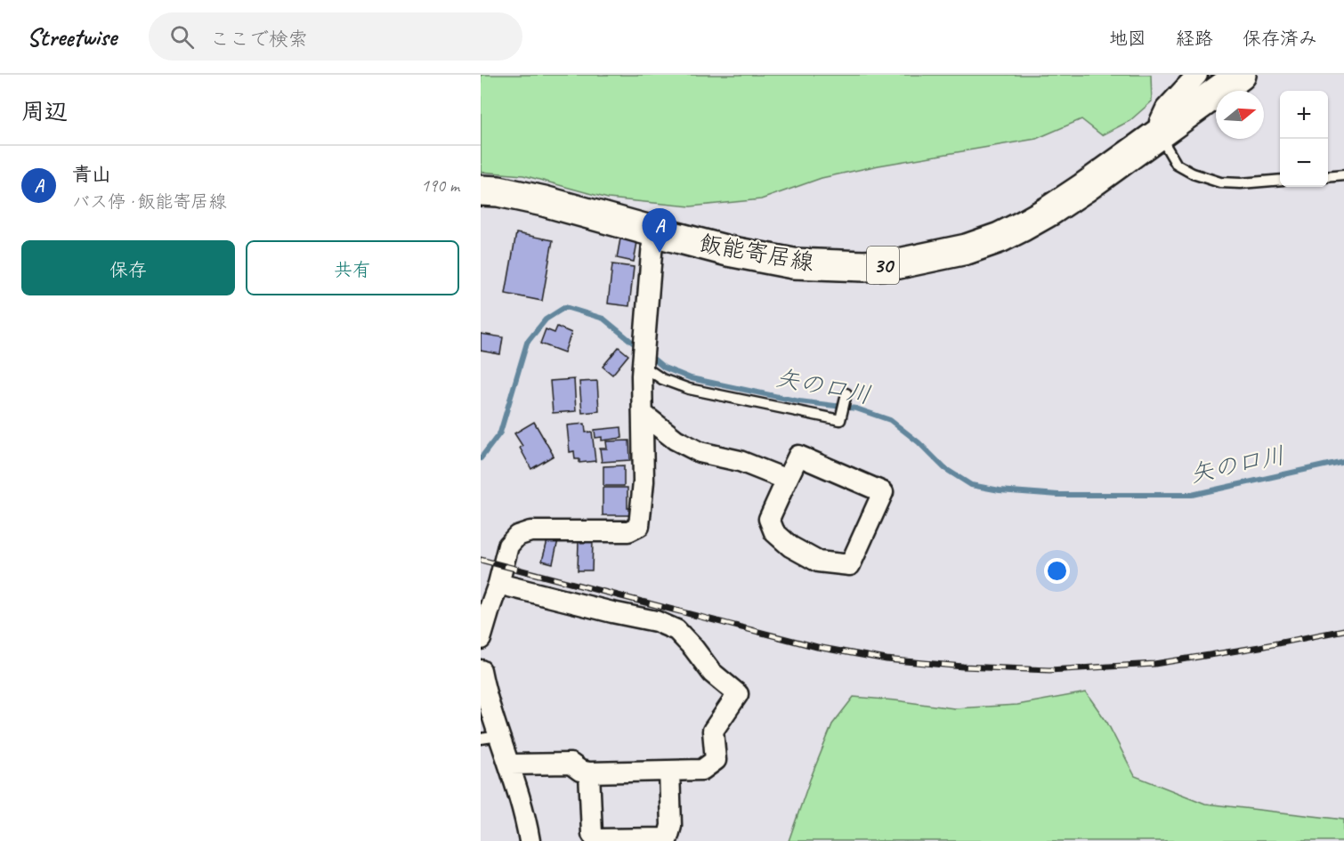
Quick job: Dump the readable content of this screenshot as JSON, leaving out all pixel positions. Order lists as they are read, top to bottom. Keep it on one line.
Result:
{"streets":{"main road":["飯能寄居線","30"]},"water":["矢の口川"],"north":"right","page":{"header":"Streetwise","search":"ここで検索","nav":["地図","経路","保存済み"],"heading":"周辺","map_buttons":["+","−"],"list":[{"mark":"A","name":"青山","note":"バス停 · 飯能寄居線","value":"190 m"}],"pins":"A","buttons":["保存","共有"]}}
